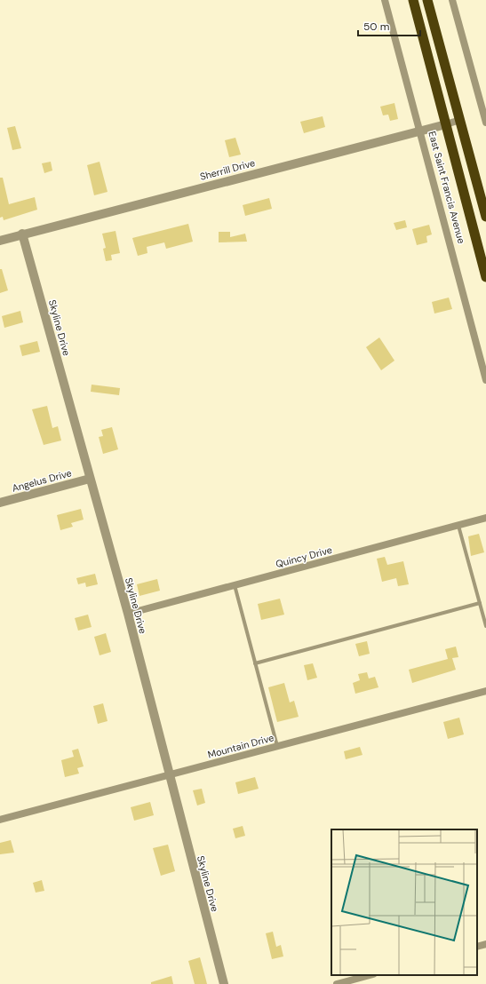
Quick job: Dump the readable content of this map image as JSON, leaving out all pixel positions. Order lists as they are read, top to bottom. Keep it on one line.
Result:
{"streets":{"highway":["East Saint Francis Avenue"],"street":["Sherrill Drive","Skyline Drive","Angelus Drive","Quincy Drive","Mountain Drive"]},"crossings":[["Sherrill Drive","East Saint Francis Avenue"],["Sherrill Drive","Skyline Drive"],["Skyline Drive","Angelus Drive"],["Skyline Drive","Quincy Drive"],["Skyline Drive","Mountain Drive"]],"scale_bar":"50 m"}
